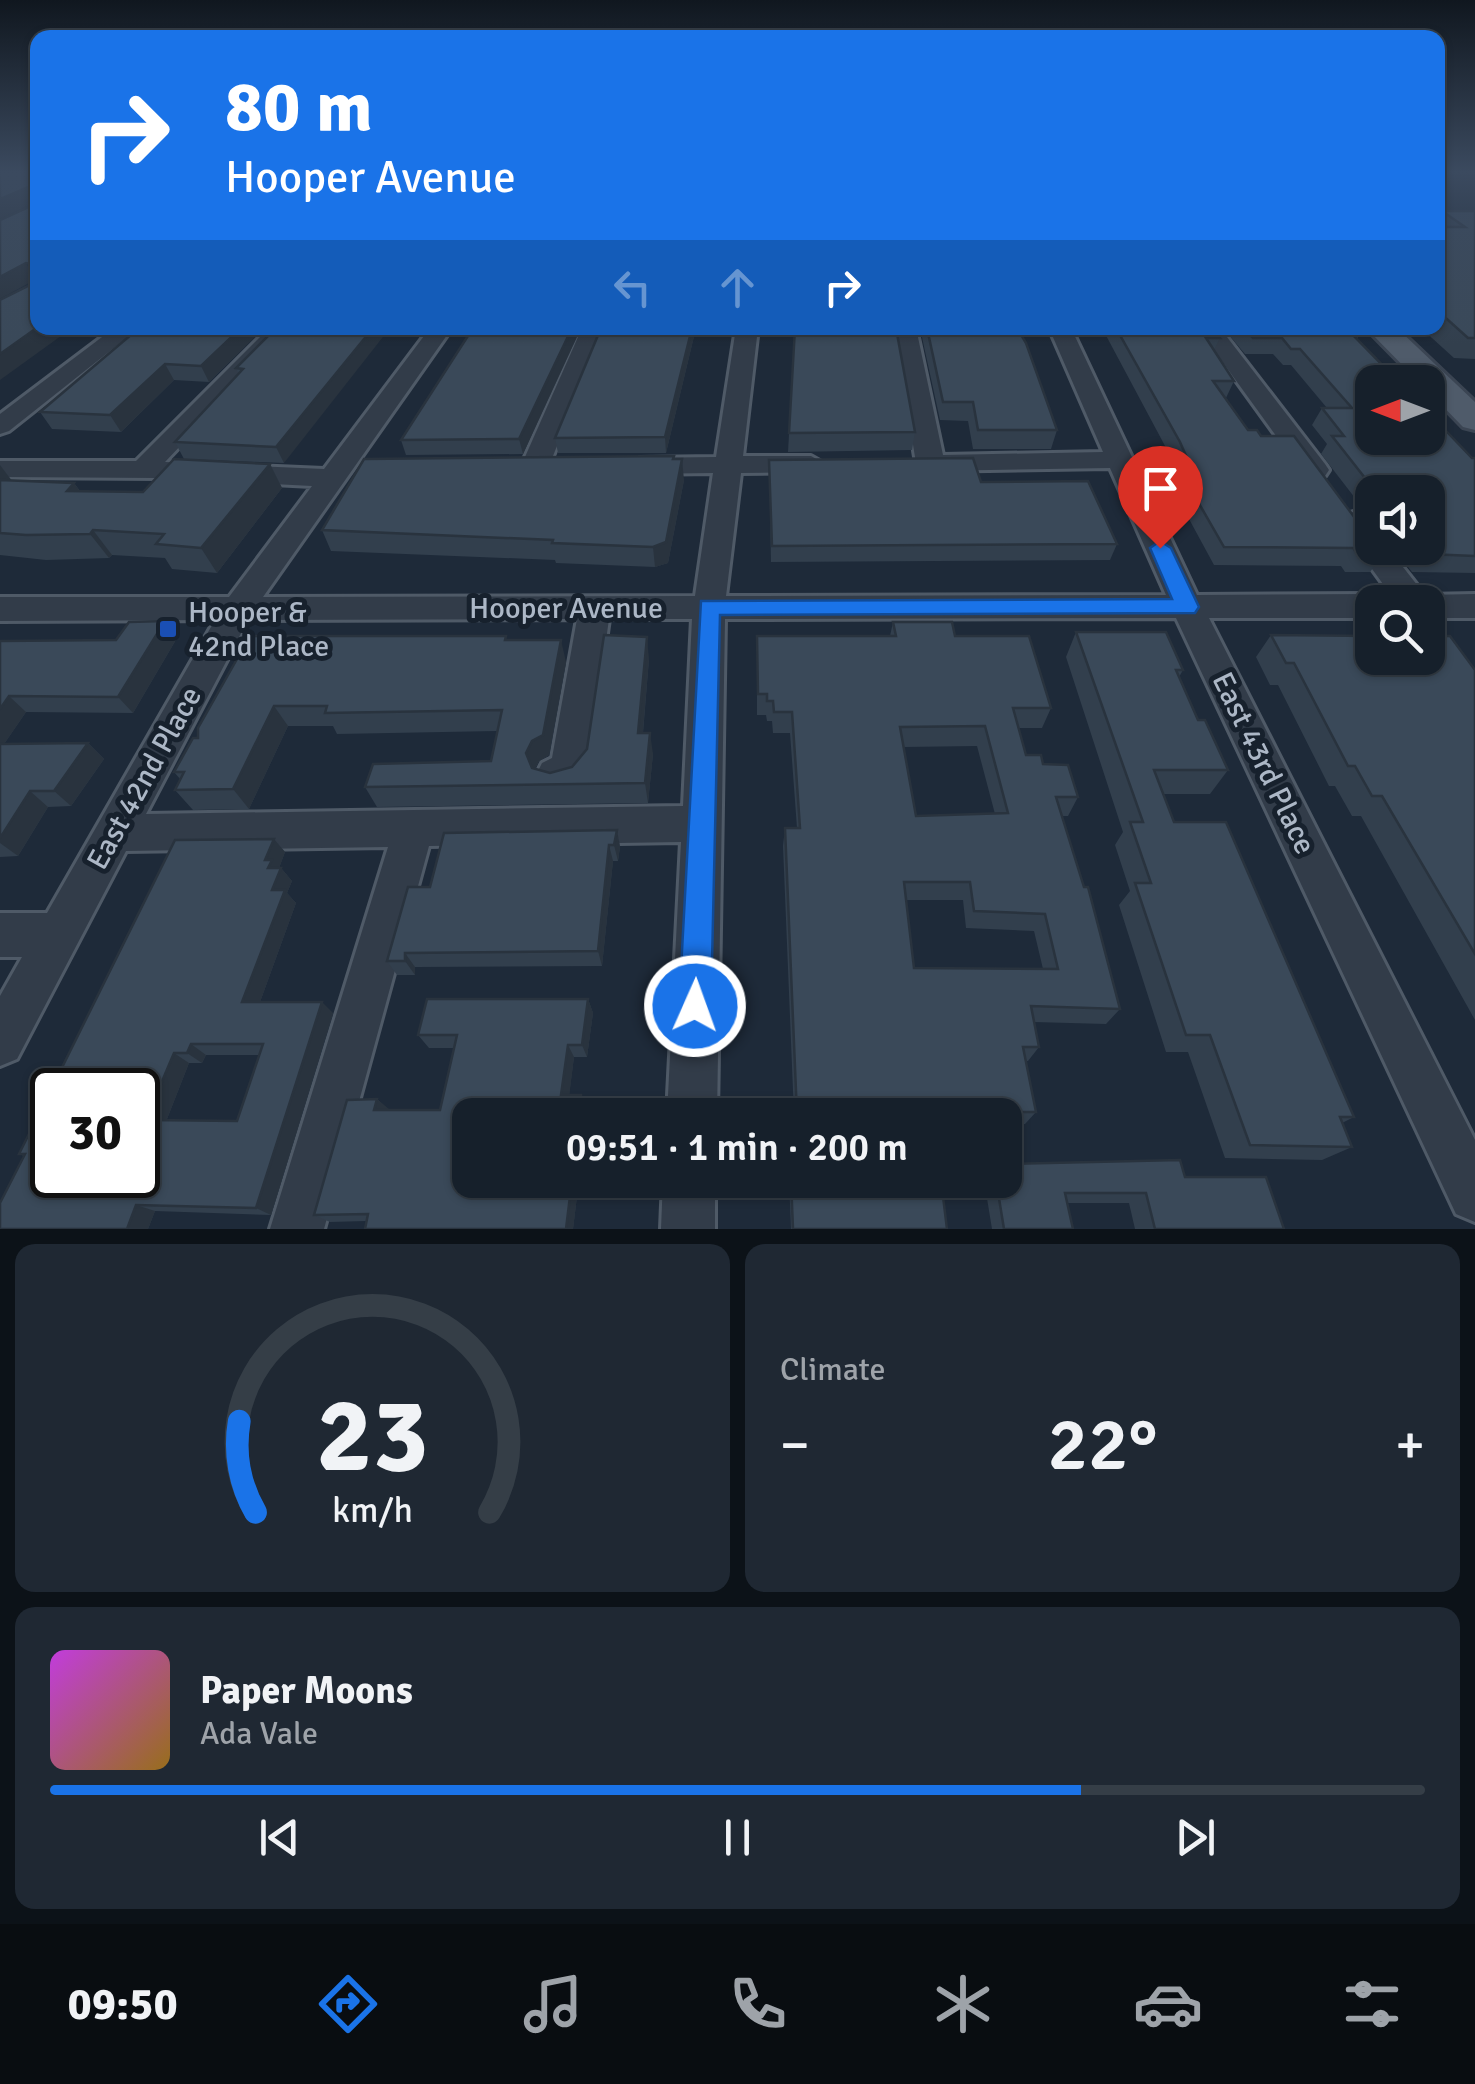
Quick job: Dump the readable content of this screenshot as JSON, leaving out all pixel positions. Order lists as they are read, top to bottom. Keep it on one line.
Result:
{"streets":{"street":["Hooper Avenue","East 43rd Place","East 42nd Place"]},"crossings":[["Hooper Avenue","East 43rd Place"],["Hooper Avenue","East 42nd Place"]],"places":{"transit":["Hooper & 42nd Place"]},"north":"left","page":{"turn":["80 m","Hooper Avenue"],"limit":"30","trip":"09:51 · 1 min · 200 m","tile":"Climate","heat":["−","22°","+"],"song":["Paper Moons","Ada Vale"],"tabs":"09:50","gauge":["23","km/h"]}}
